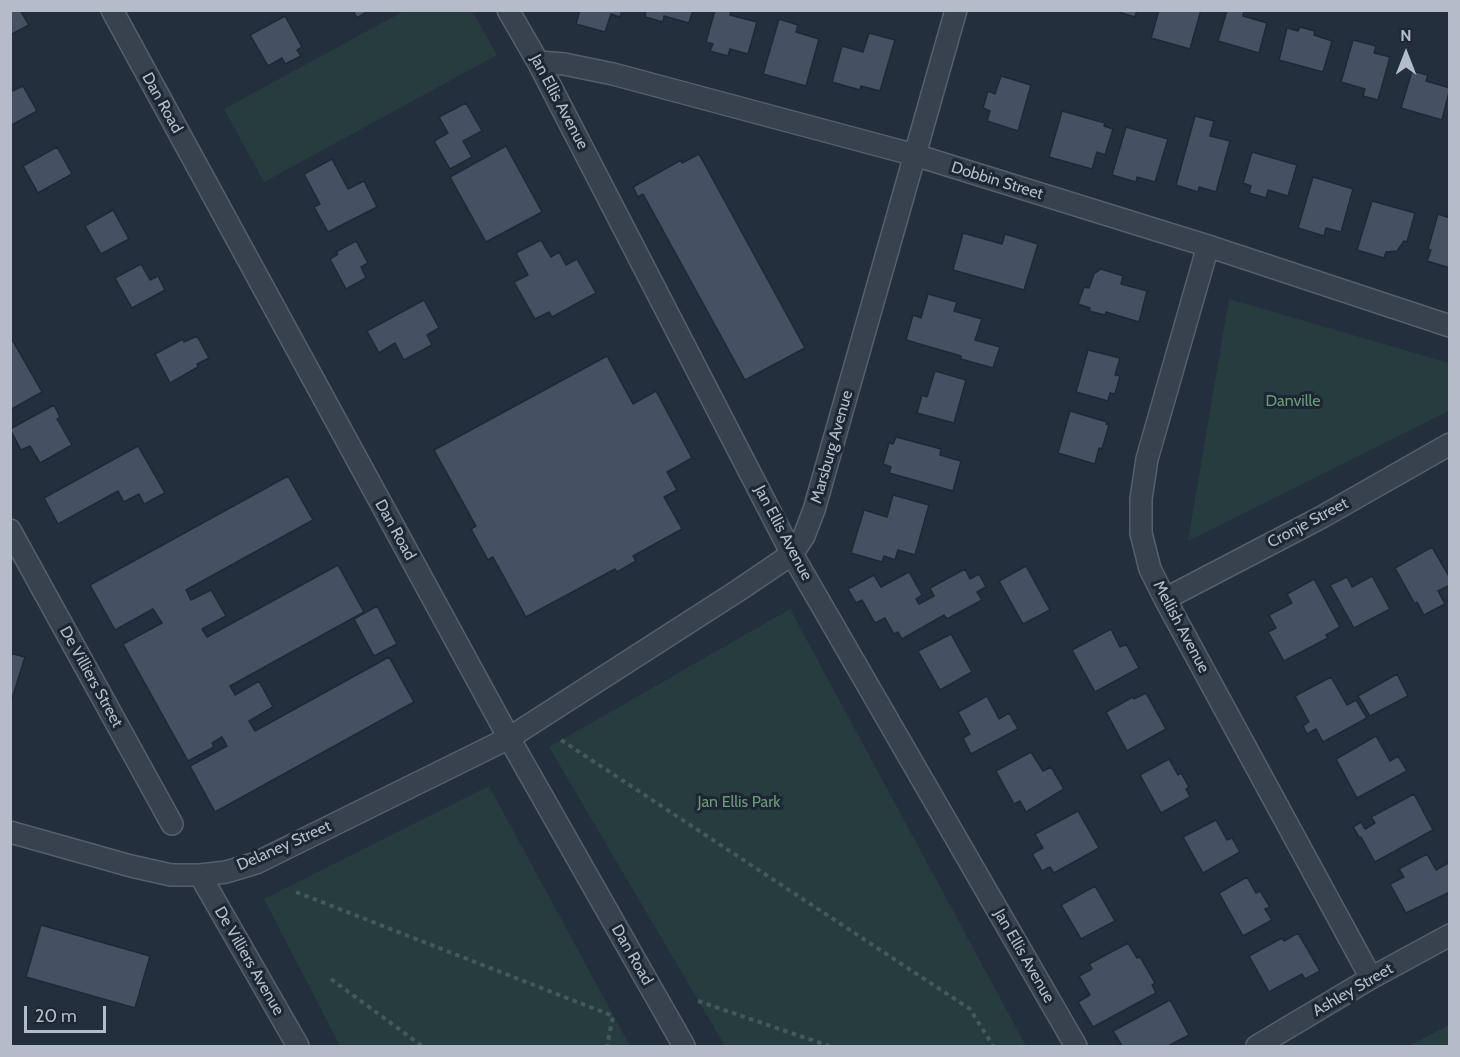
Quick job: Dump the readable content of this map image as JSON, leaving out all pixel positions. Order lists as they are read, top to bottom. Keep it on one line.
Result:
{"streets":{"street":["Jan Ellis Avenue","Dan Road","Dobbin Street","Marsburg Avenue","Cronje Street","Mellish Avenue","De Villiers Street","Delaney Street","De Villiers Avenue","Ashley Street"]},"crossings":[["Jan Ellis Avenue","Dobbin Street"],["Jan Ellis Avenue","Marsburg Avenue"],["Dan Road","Marsburg Avenue"],["Dan Road","Delaney Street"],["Dobbin Street","Marsburg Avenue"],["Dobbin Street","Mellish Avenue"],["Marsburg Avenue","Delaney Street"],["Cronje Street","Mellish Avenue"],["Mellish Avenue","Ashley Street"],["Delaney Street","De Villiers Avenue"]],"parks":["Danville","Jan Ellis Park"],"scale_bar":"20 m","north":"top"}
